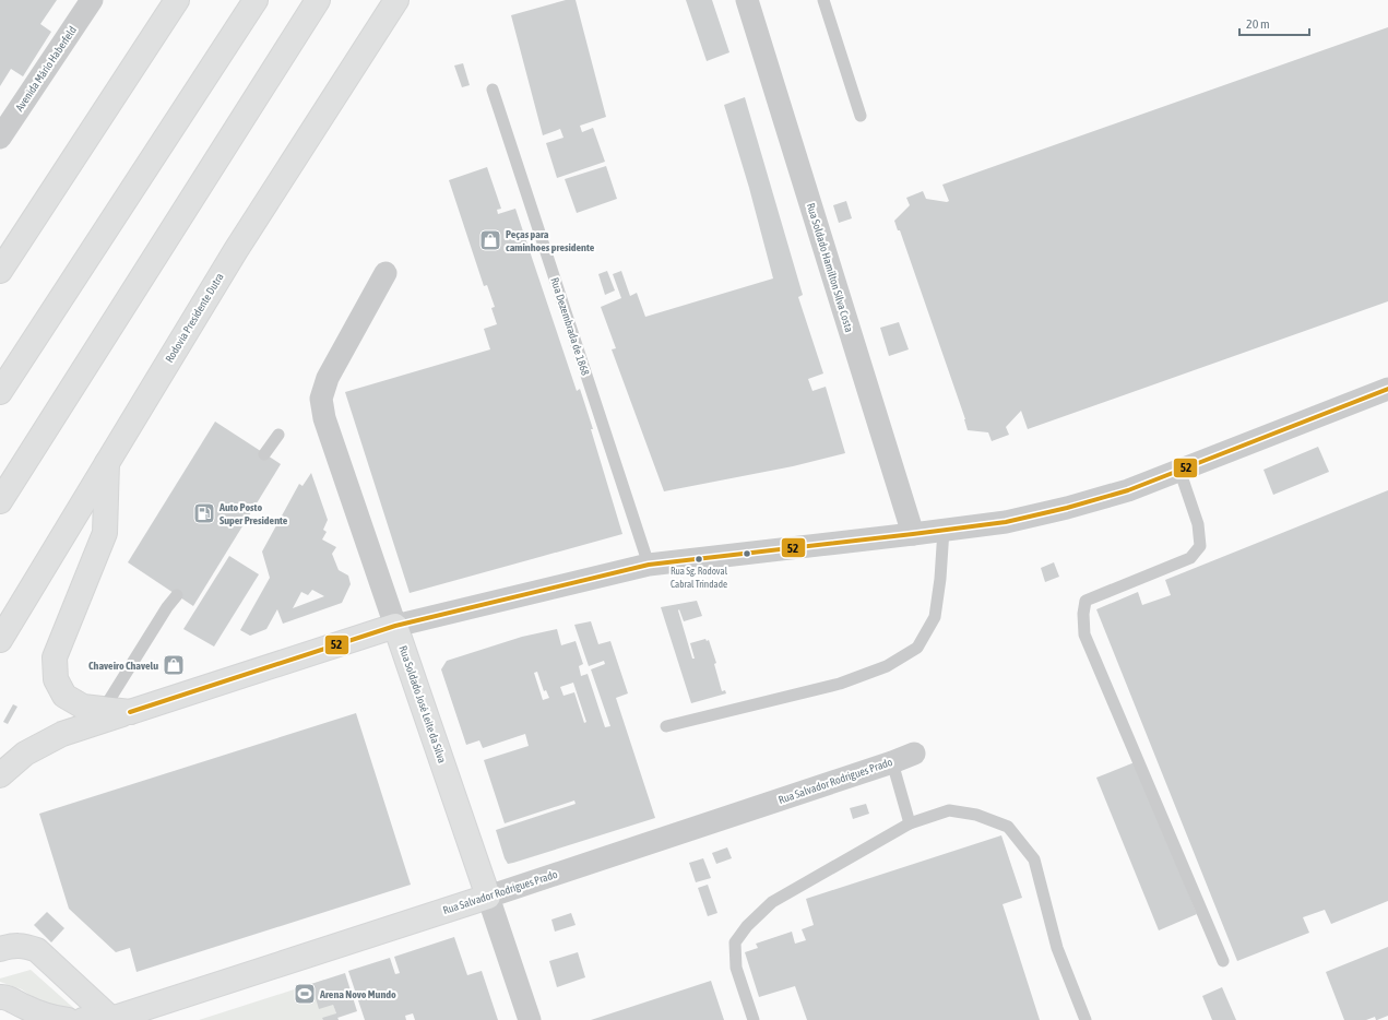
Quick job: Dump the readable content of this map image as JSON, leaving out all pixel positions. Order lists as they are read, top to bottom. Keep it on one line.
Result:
{"streets":{"main road":["Rodovia Presidente Dutra","Rua Soldado José Leite da Silva","Rua Salvador Rodrigues Prado"],"street":["Avenida Mário Haberfeld","Rua Soldado Hamílton Silva Costa"],"lane":["Rua Dezembrada de 1868"]},"crossings":[["Rua Soldado José Leite da Silva","Rua Salvador Rodrigues Prado"]],"places":{"shop":["Peças para caminhoes presidente","Chaveiro Chavelu"],"fuel station":["Auto Posto Super Presidente"],"other":["Rua Sg. Rodoval Cabral Trindade"],"sports":["Arena Novo Mundo"]},"lines":["transit line 52"],"scale_bar":"20 m"}
